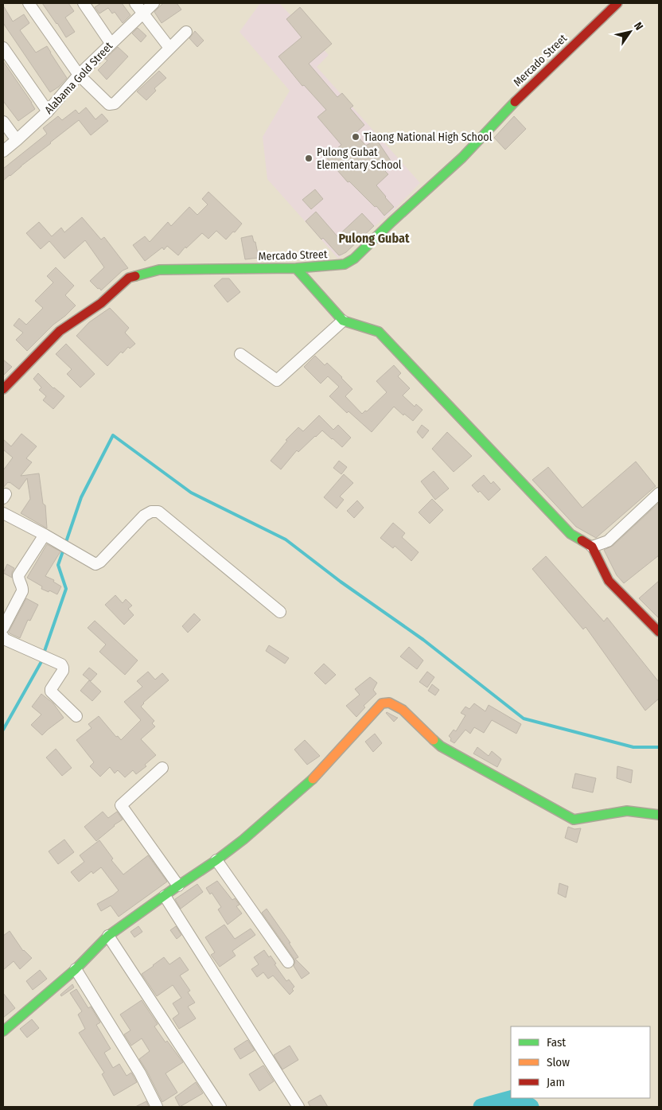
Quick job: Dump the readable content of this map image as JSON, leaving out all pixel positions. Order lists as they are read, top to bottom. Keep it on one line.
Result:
{"streets":{"street":["Mercado Street","Alabama Gold Street"]},"districts":["Pulong Gubat"],"places":["Tiaong National High School","Pulong Gubat Elementary School"],"legend":["Fast","Slow","Jam"],"north":"top right"}
